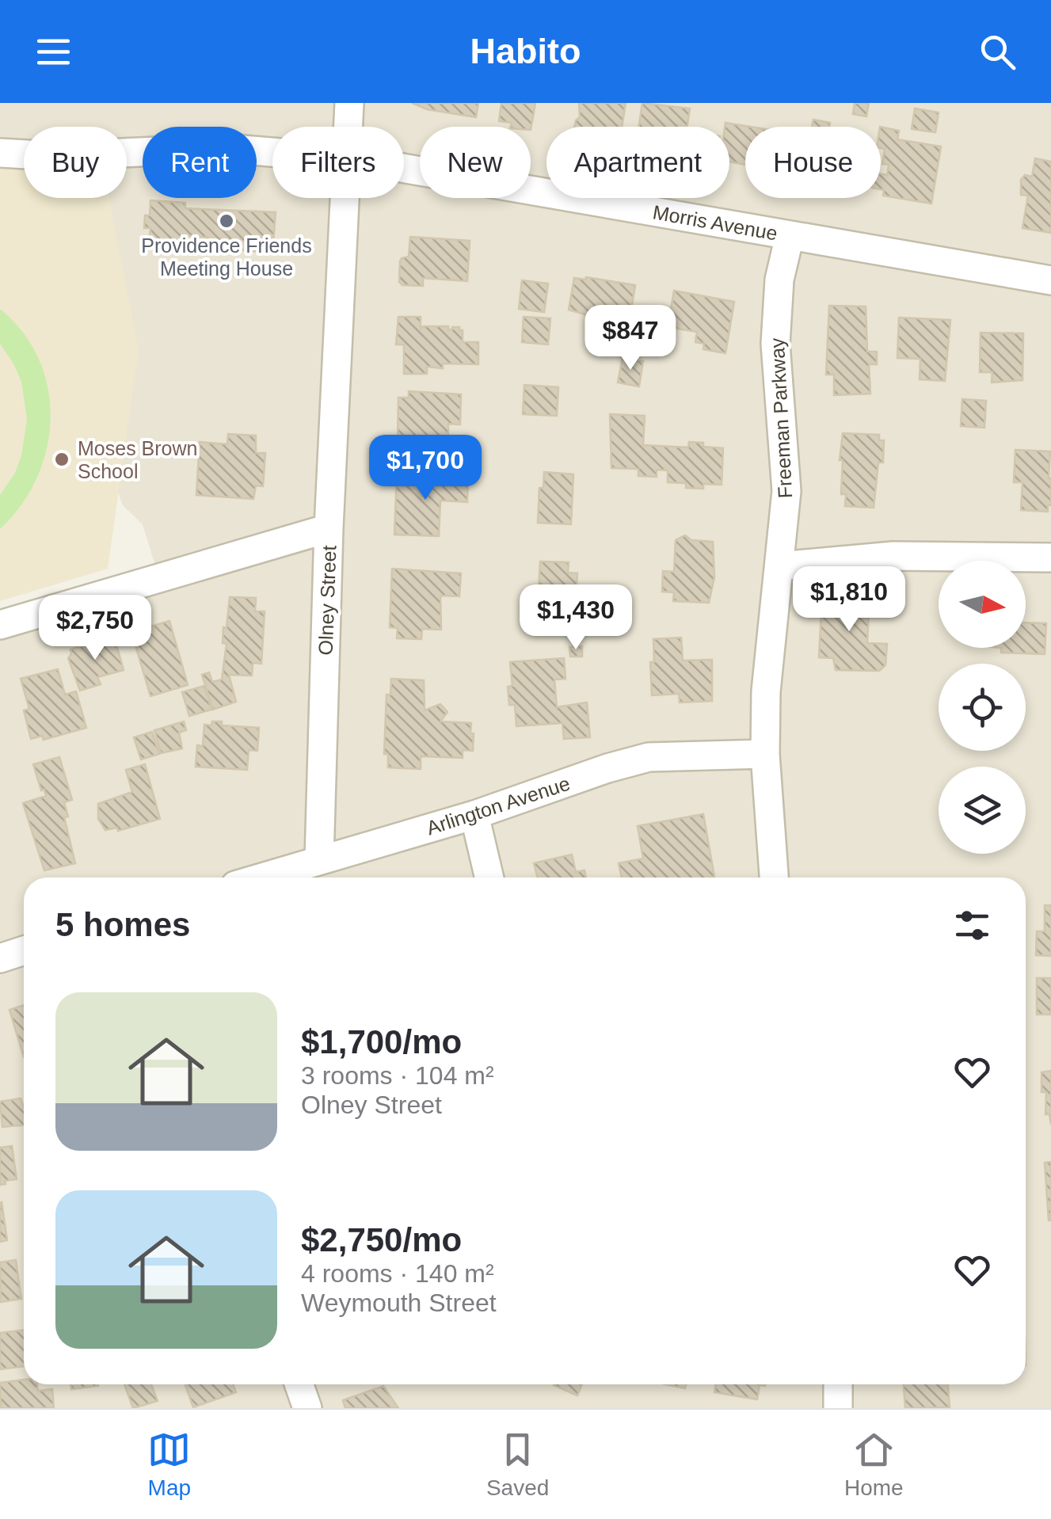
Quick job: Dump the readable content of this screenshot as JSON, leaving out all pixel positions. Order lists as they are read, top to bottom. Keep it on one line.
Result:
{"streets":{"street":["Morris Avenue","Freeman Parkway","Olney Street","Arlington Avenue"]},"crossings":[["Morris Avenue","Freeman Parkway"],["Freeman Parkway","Arlington Avenue"],["Olney Street","Arlington Avenue"]],"places":["Providence Friends Meeting House","Moses Brown School"],"north":"right","page":{"header":"Habito","chip":["Buy","Rent","Filters","New","Apartment","House"],"price":["$847","$1,700","$1,810","$1,430","$2,750"],"heading":"5 homes","list":[{"name":"$1,700/mo","note":"3 rooms · 104 m² · Olney Street"},{"name":"$2,750/mo","note":"4 rooms · 140 m² · Weymouth Street"}],"tabs":["Map","Saved","Home"]}}
